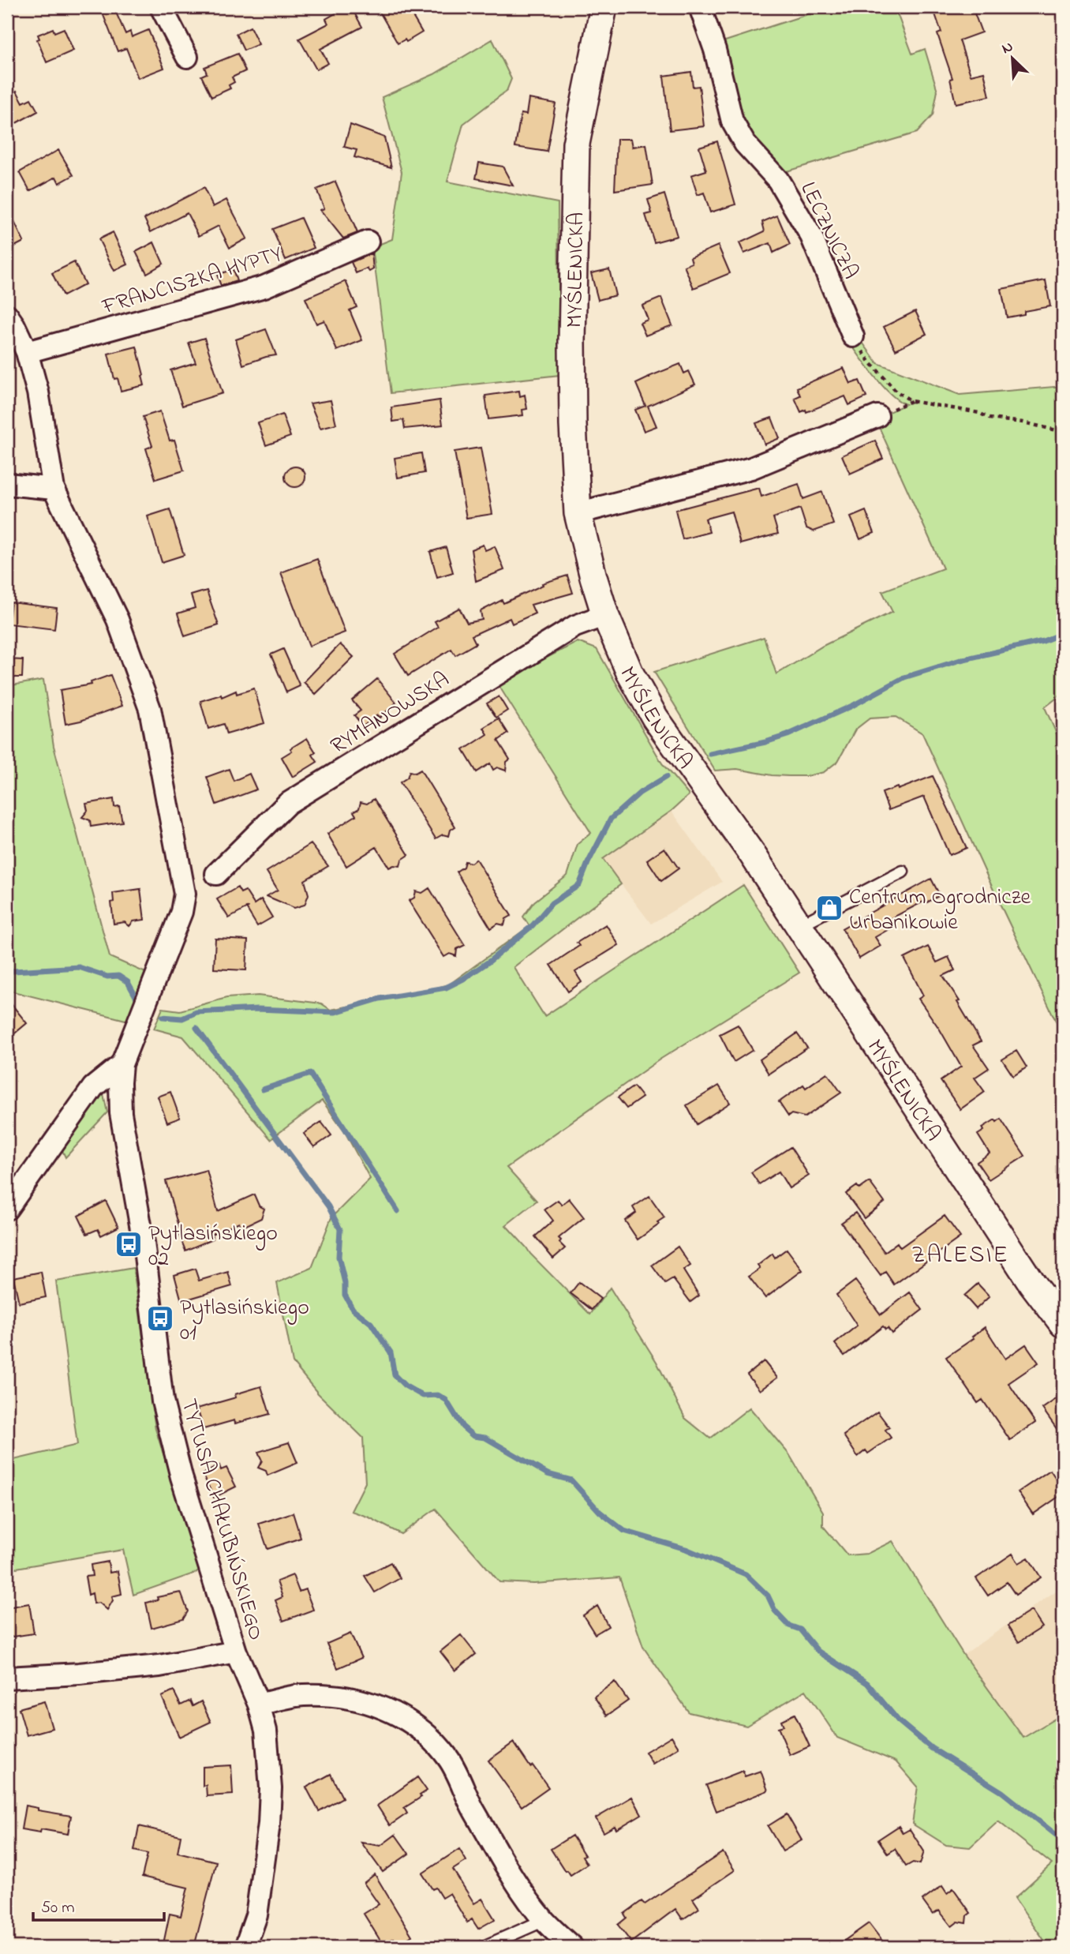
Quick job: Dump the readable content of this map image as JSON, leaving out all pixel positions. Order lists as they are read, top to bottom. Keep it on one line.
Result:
{"streets":{"street":["LECZNICZA","MYŚLENICKA","FRANCISZKA HYPTY","RYMANOWSKA","TYTUSA CHAŁUBIŃSKIEGO"]},"crossings":[["MYŚLENICKA","RYMANOWSKA"],["FRANCISZKA HYPTY","TYTUSA CHAŁUBIŃSKIEGO"]],"districts":["ZALESIE"],"places":{"shop":["Centrum Ogrodnicze Urbanikowie"],"bus stop":["Pytlasińskiego 02","Pytlasińskiego 01"]},"scale_bar":"50 m","north":"top left"}
